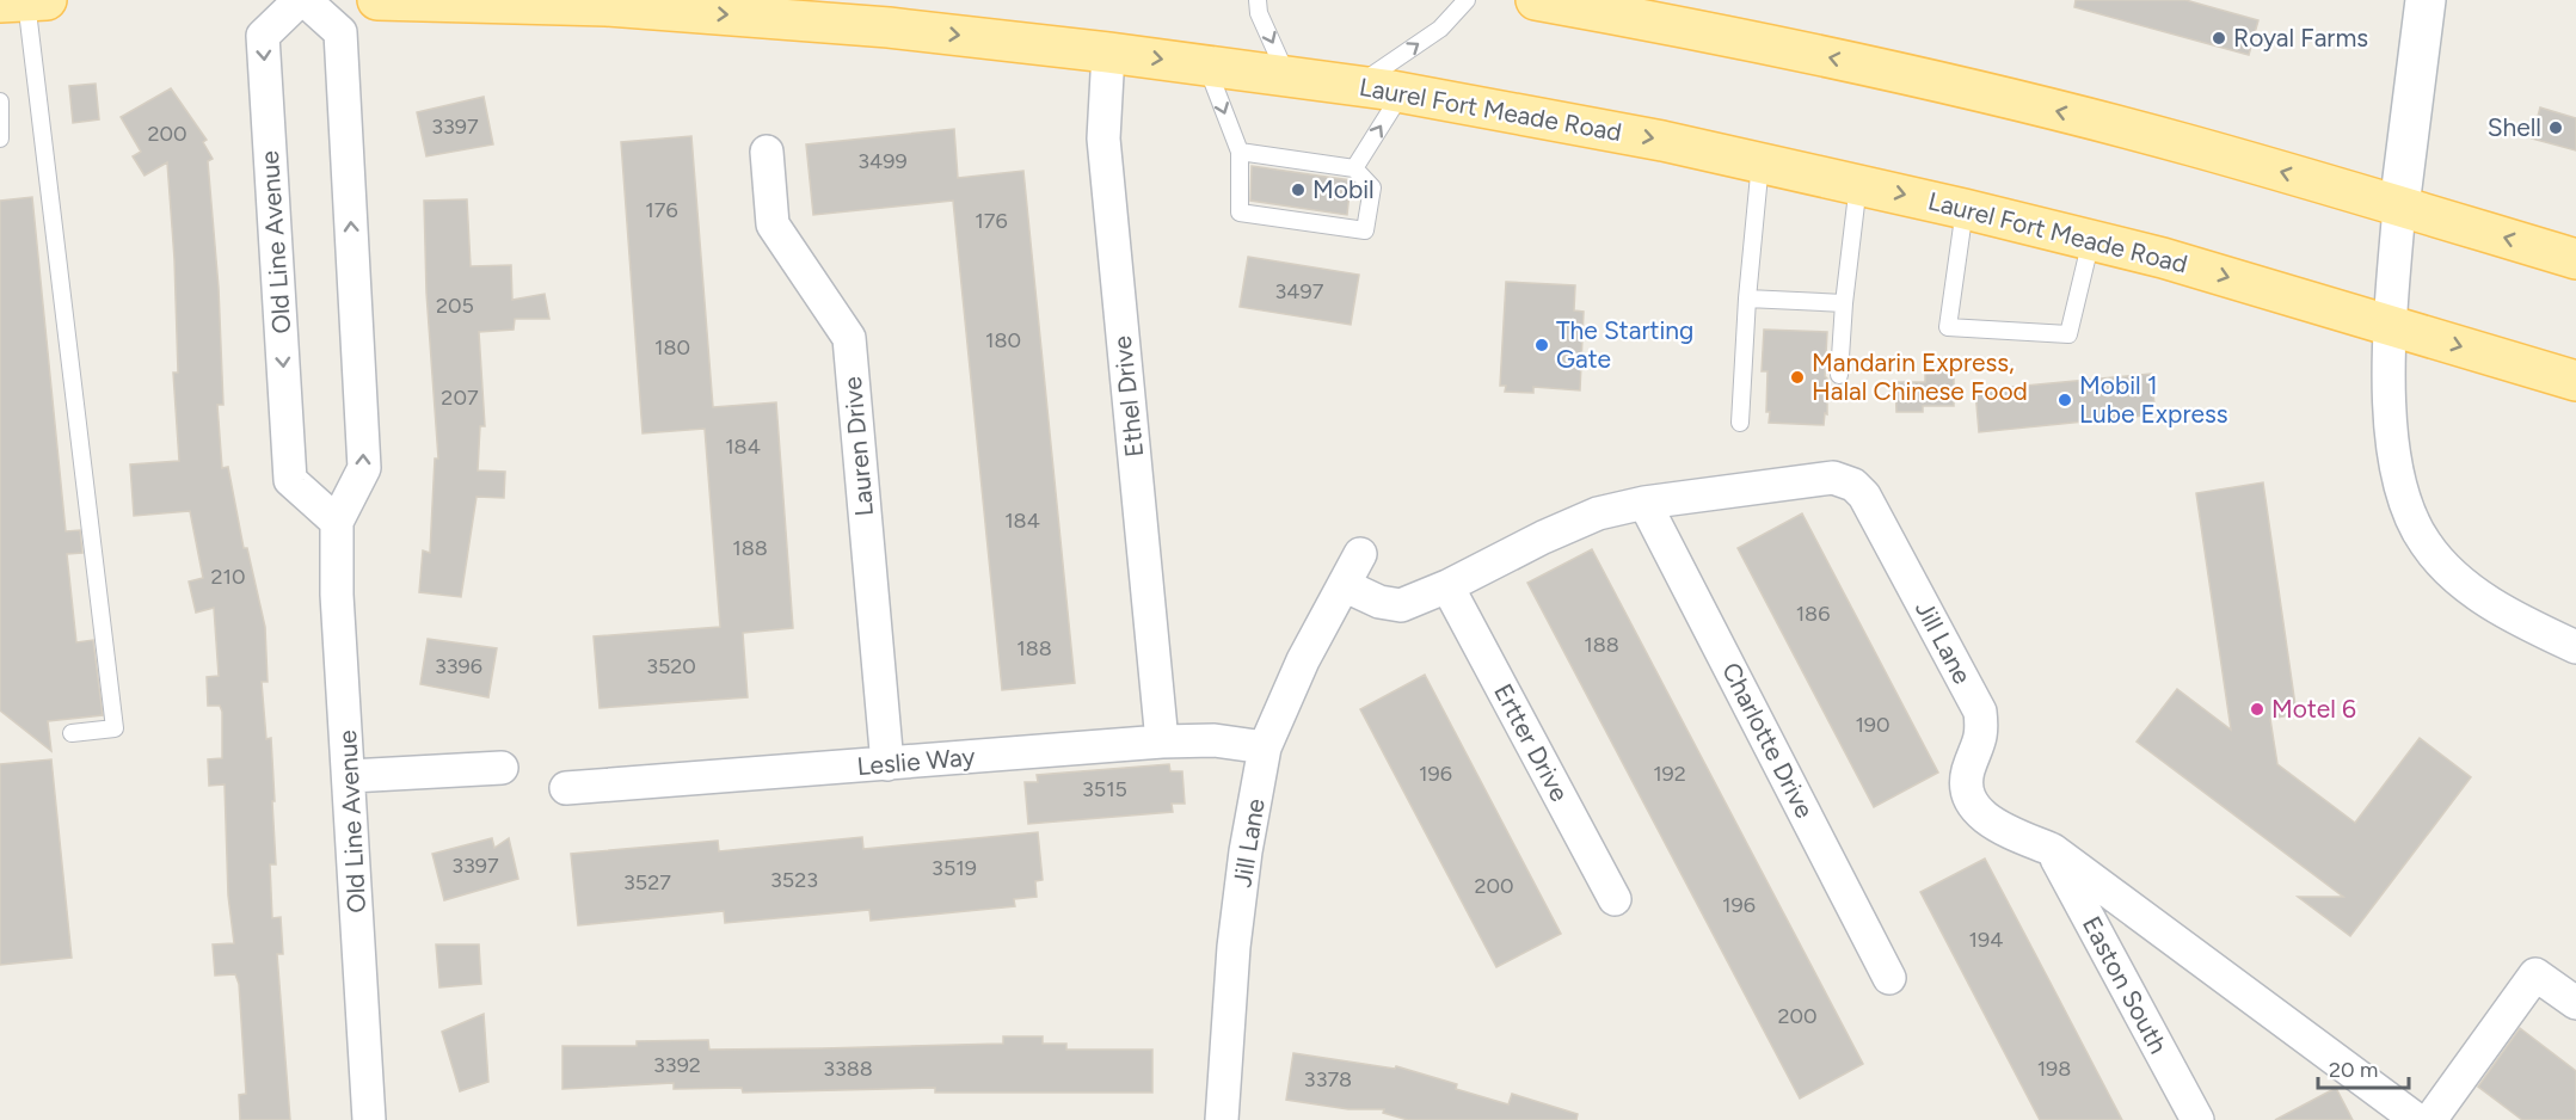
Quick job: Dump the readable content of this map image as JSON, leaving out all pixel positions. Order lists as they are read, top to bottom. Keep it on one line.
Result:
{"streets":{"main road":["Laurel Fort Meade Road"],"street":["Old Line Avenue","Ethel Drive","Lauren Drive","Jill Lane","Charlotte Drive","Ertter Drive","Leslie Way","Easton South"]},"crossings":[["Laurel Fort Meade Road","Ethel Drive"],["Ethel Drive","Leslie Way"],["Lauren Drive","Leslie Way"],["Jill Lane","Charlotte Drive"],["Jill Lane","Ertter Drive"],["Jill Lane","Leslie Way"],["Jill Lane","Easton South"]],"places":["Royal Farms","Shell","Mobil","The Starting Gate","Mandarin Express, Halal Chinese Food","Mobil 1 Lube Express","Motel 6"],"house_numbers":["3397","200","3499","176","176","3497","205","180","180","207","184","184","188","210","186","188","188","3396","3520","190","196","192","3515","3397","3519","3523","3527","200","196","194","200","3392","3388","198","3378"],"scale_bar":"20 m"}
